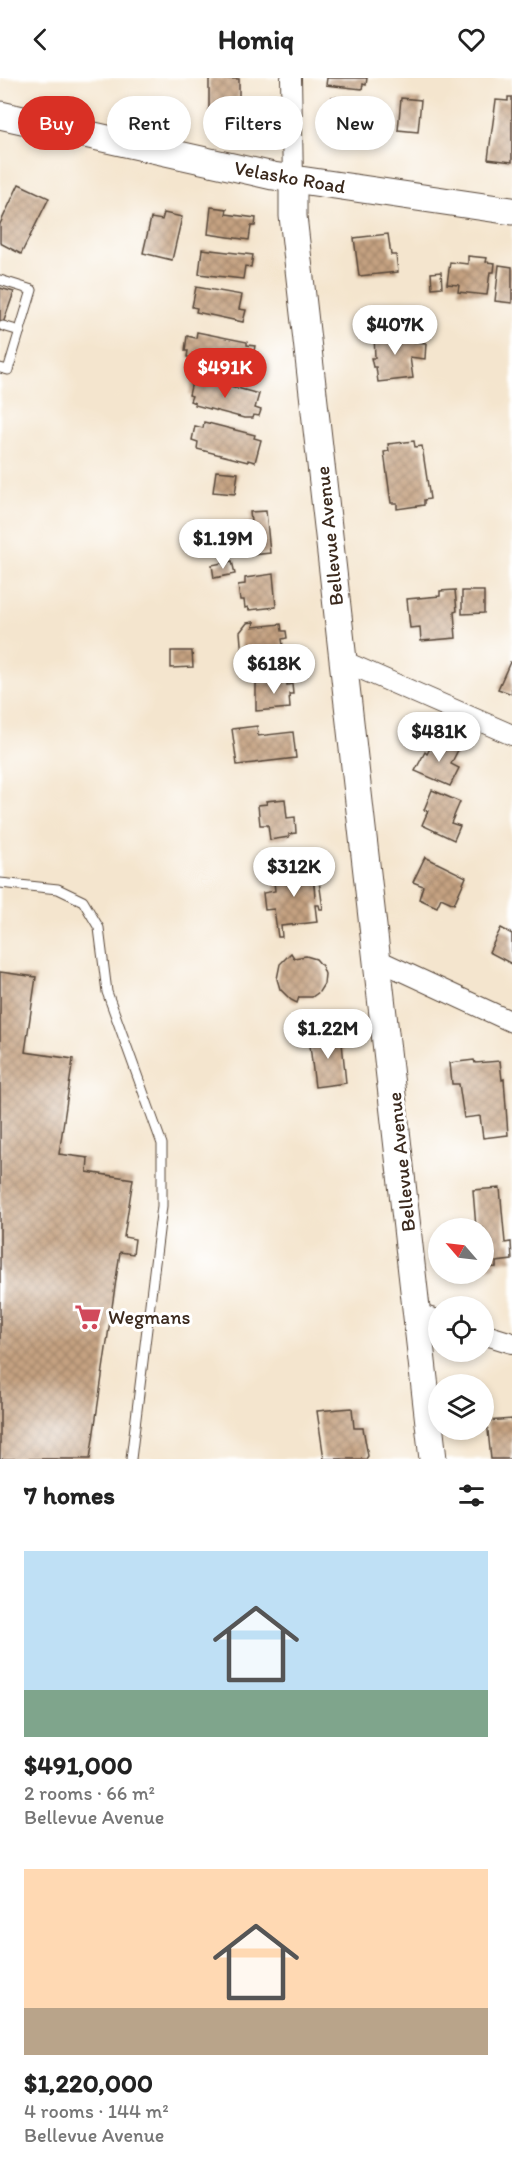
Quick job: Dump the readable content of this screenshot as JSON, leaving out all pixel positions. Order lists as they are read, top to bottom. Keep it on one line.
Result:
{"streets":{"street":["Velasko Road","Bellevue Avenue"]},"crossings":[["Velasko Road","Bellevue Avenue"]],"places":{"supermarket":["Wegmans"]},"north":"top left","page":{"header":"Homiq","chip":["Buy","Rent","Filters","New"],"price":["$407K","$491K","$1.19M","$618K","$481K","$312K","$1.22M"],"heading":"7 homes","list":[{"name":"$491,000","note":"2 rooms · 66 m² · Bellevue Avenue"},{"name":"$1,220,000","note":"4 rooms · 144 m² · Bellevue Avenue"}]}}
